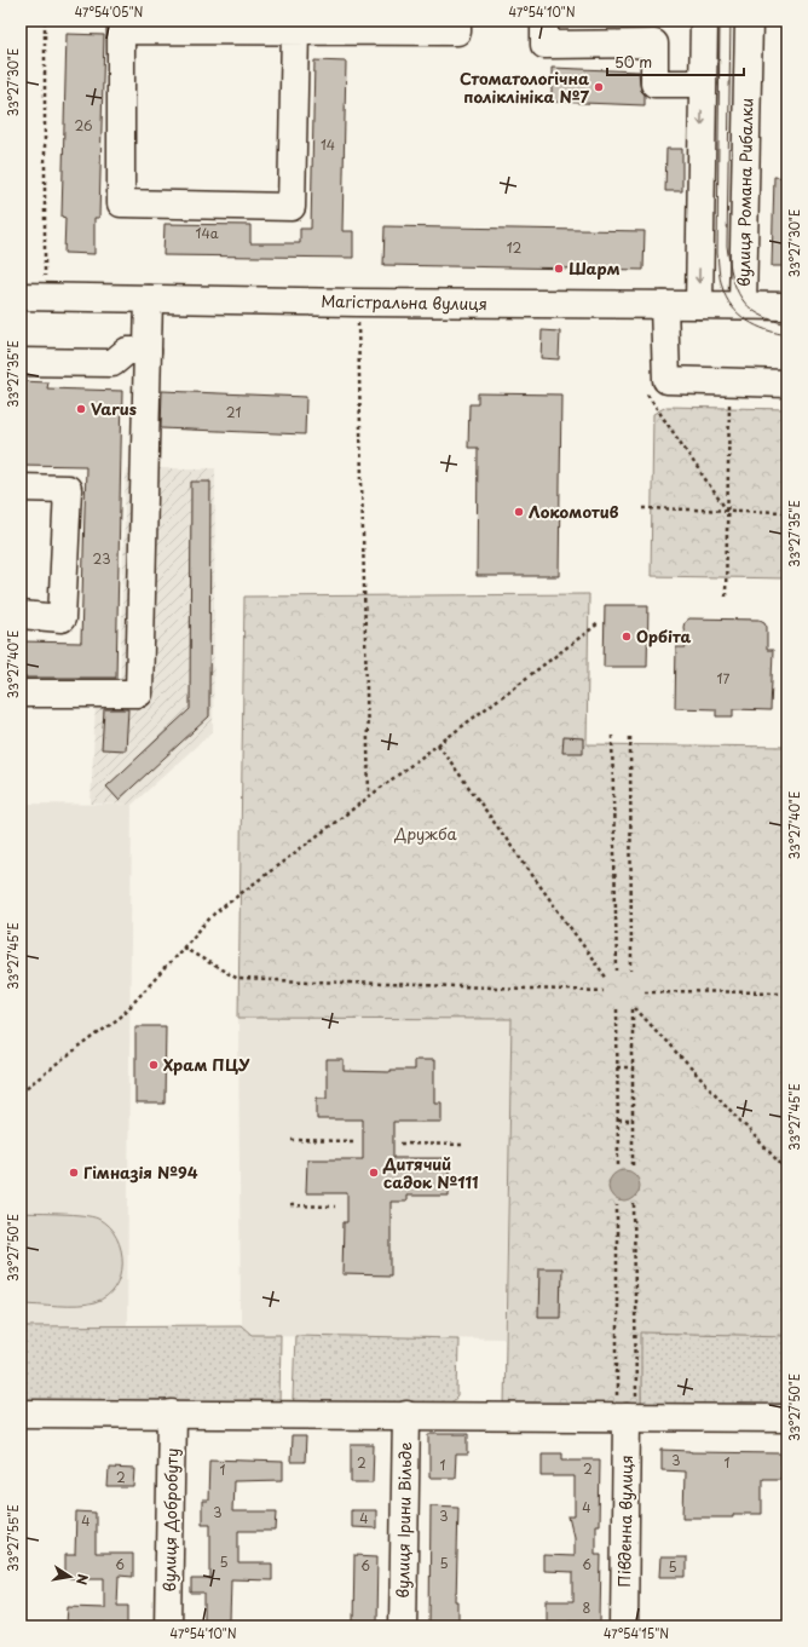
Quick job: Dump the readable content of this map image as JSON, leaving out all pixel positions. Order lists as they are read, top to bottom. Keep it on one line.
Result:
{"streets":{"street":["вулиця Романа Рибалки","Магістральна вулиця","вулиця Добробуту","вулиця Ірини Вільде","Південна вулиця"]},"crossings":[["вулиця Романа Рибалки","Магістральна вулиця"]],"parks":["Дружба"],"places":["Стоматологічна поліклініка №7","Шарм","Varus","Локомотив","Орбіта","Храм ПЦУ","Гімназія №94","Дитячий садок №111"],"house_numbers":["26","14","14а","12","21","23","17","3","2","1","1","2","1","2","4","3","3","4","4","5","5","6","6","6","5","8"],"scale_bar":"50 m","north":"right","coordinates":["47°54'05\"N","47°54'10\"N","33°27'30\"E","33°27'35\"E","33°27'40\"E","33°27'45\"E","33°27'50\"E","33°27'55\"E","47°54'15\"N"]}
